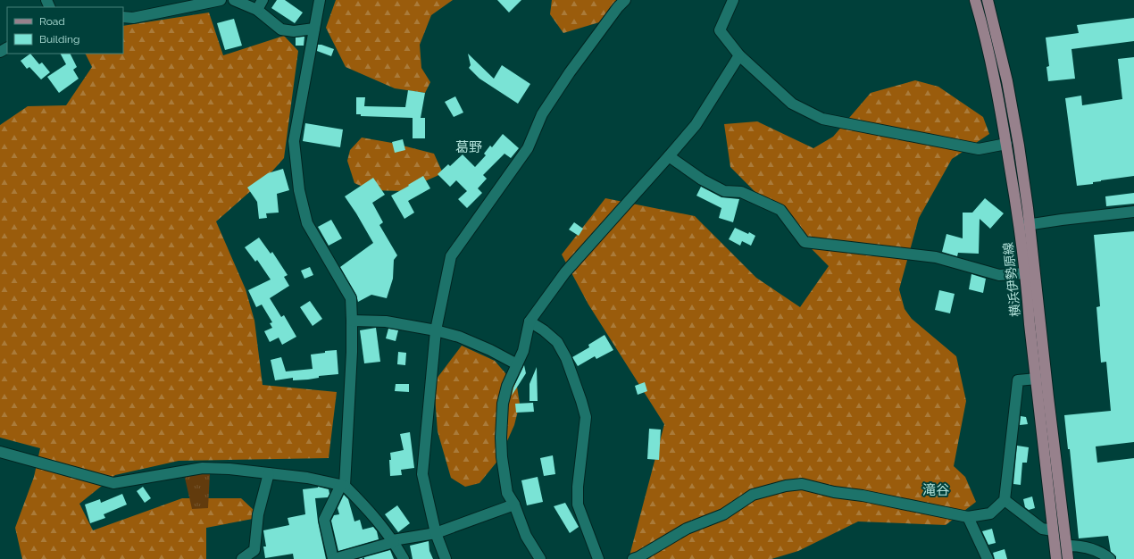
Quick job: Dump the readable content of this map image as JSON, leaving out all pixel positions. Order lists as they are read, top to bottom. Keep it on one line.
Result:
{"streets":{"main road":["横浜伊勢原線"]},"districts":["葛野","滝谷"],"legend":["Road","Building"]}
